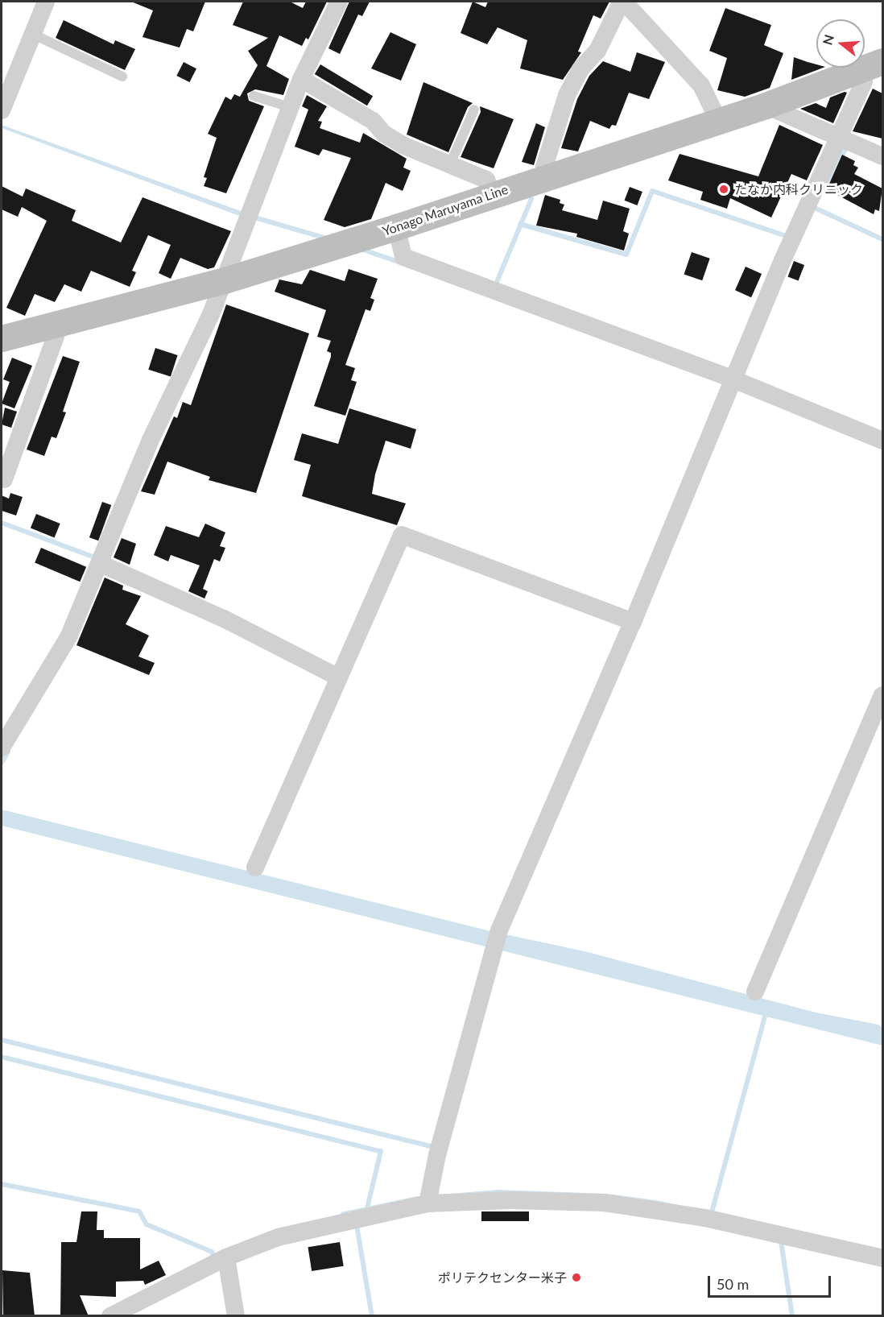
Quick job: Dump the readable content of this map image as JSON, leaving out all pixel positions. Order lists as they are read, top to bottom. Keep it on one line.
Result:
{"streets":{"main road":["Yonago Maruyama Line"]},"places":["たなか内科クリニック","ポリテクセンター米子"],"scale_bar":"50 m","north":"left"}
